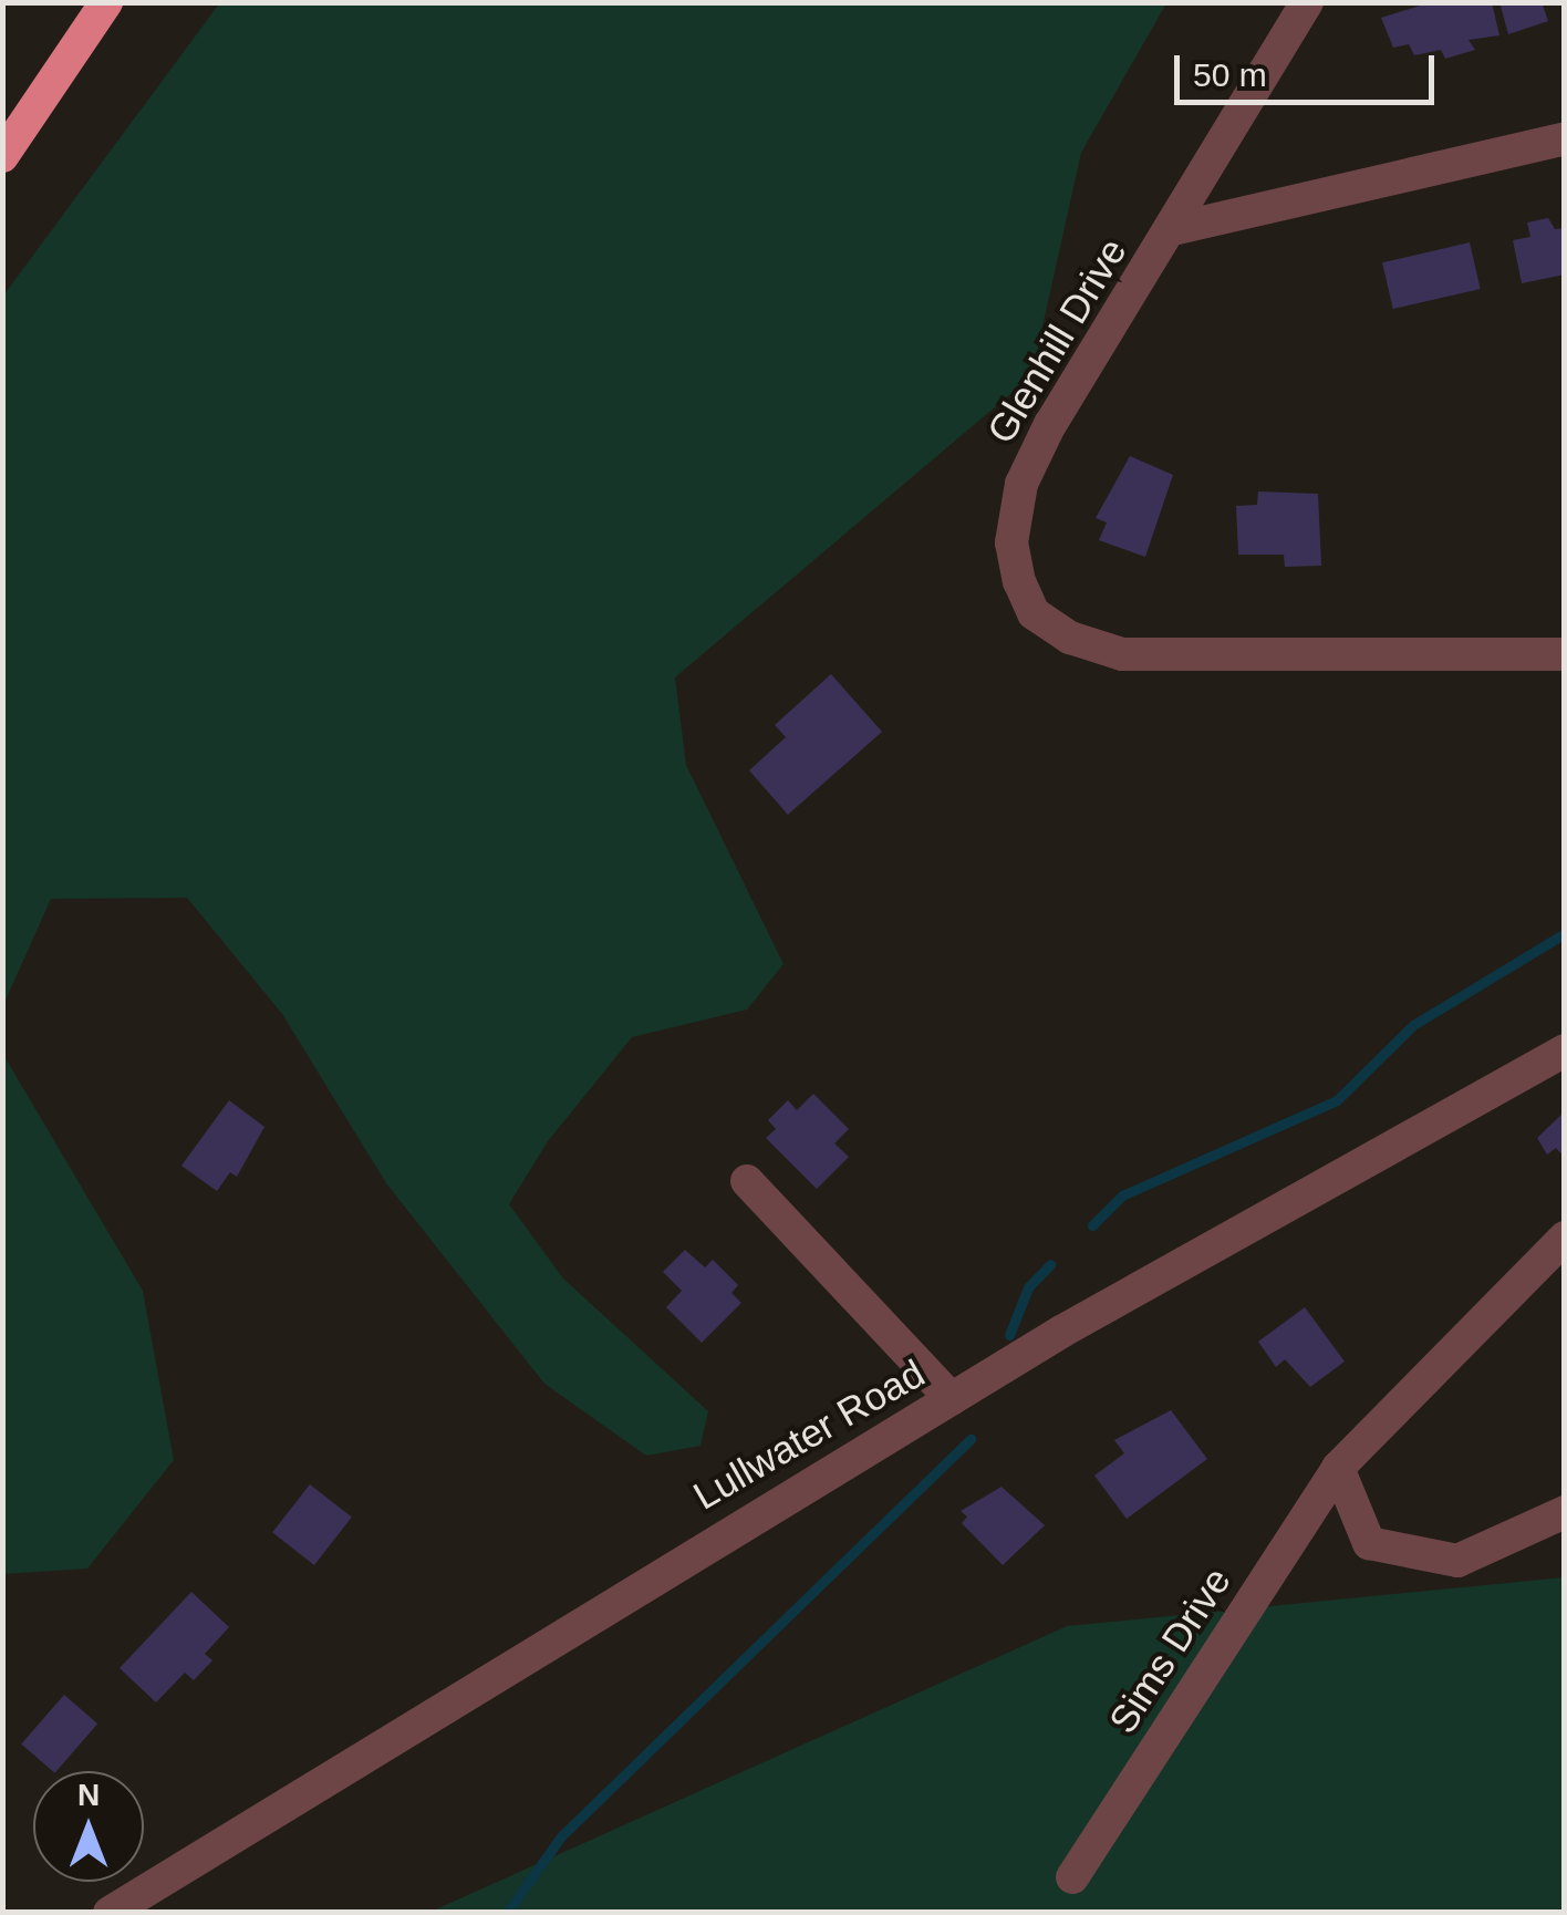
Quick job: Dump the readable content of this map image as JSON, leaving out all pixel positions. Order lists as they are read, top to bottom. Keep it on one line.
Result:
{"streets":{"street":["Glenhill Drive","Lullwater Road","Sims Drive"]},"scale_bar":"50 m","north":"top"}
